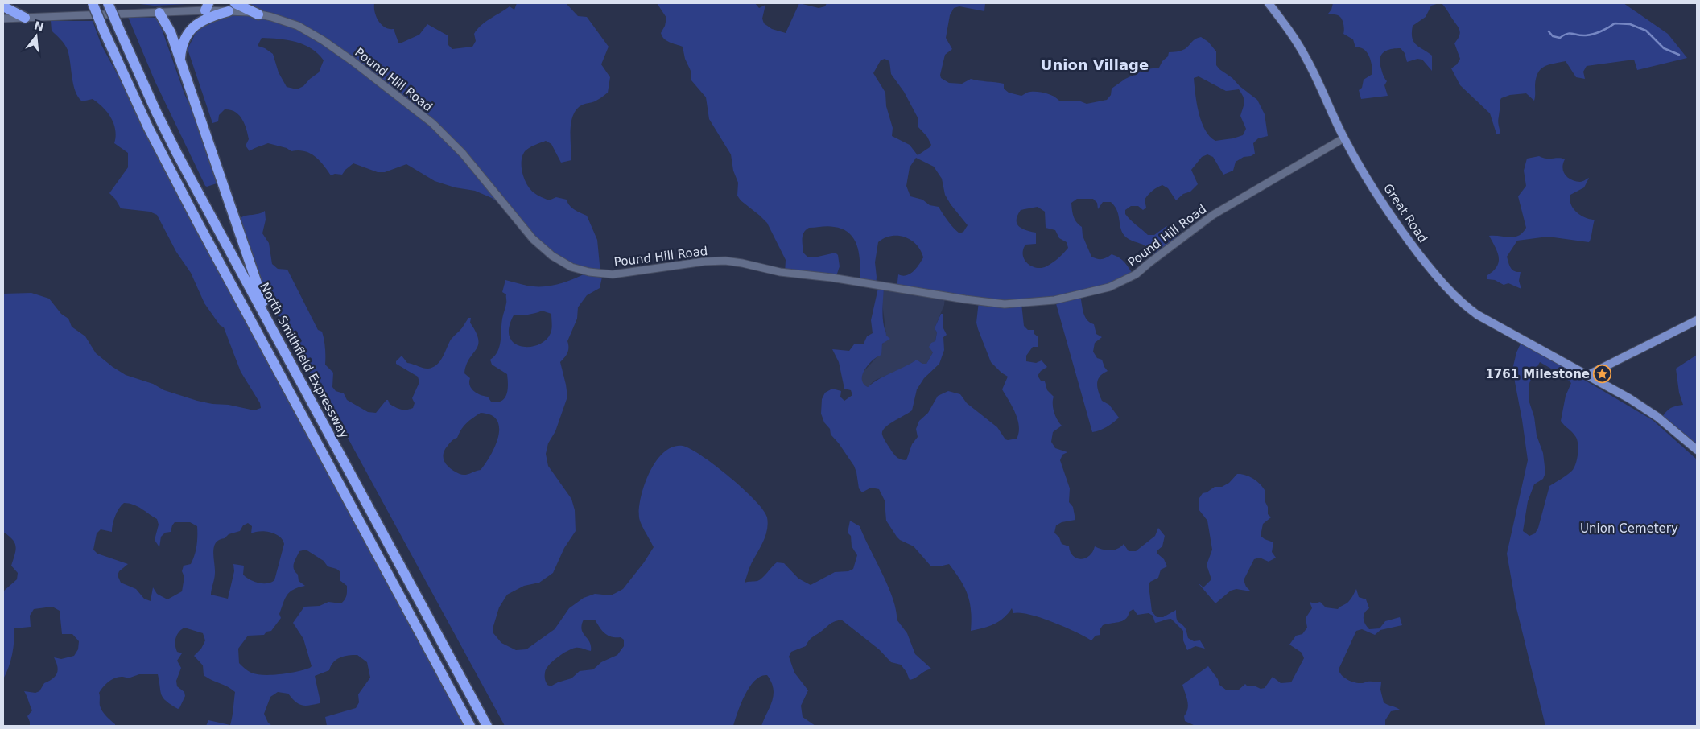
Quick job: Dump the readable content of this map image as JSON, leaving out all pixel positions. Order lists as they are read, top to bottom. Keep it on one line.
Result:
{"streets":{"highway":["North Smithfield Expressway"],"main road":["Great Road"],"street":["Pound Hill Road"]},"crossings":[["Pound Hill Road","Great Road"]],"districts":["Union Village"],"parks":["Union Cemetery"],"places":{"place":["1761 Milestone"]},"north":"top"}
